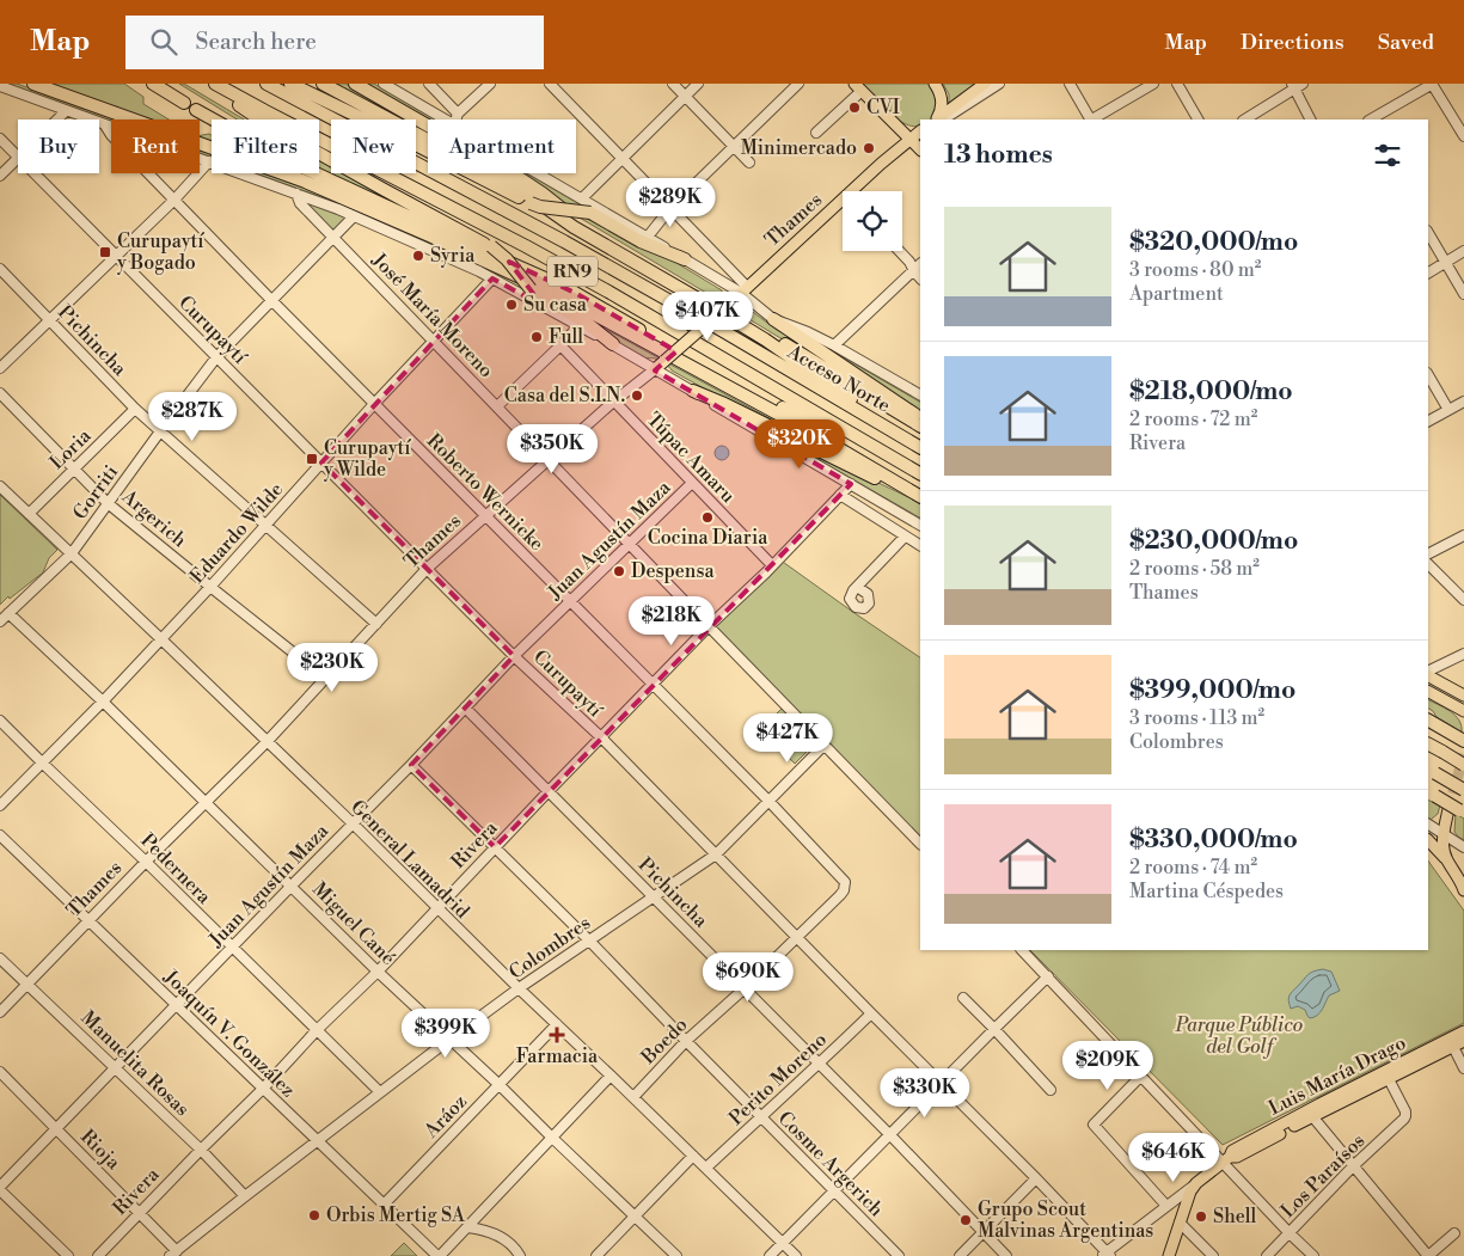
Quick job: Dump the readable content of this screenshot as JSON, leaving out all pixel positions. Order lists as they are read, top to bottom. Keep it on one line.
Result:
{"streets":{"highway":["RN9","Acceso Norte"],"main road":["Thames","Luis María Drago"],"street":["José María Moreno","Curupaytí","Pichincha","Loria","Túpac Amaru","Gorriti","Roberto Wernicke","Argerich","Eduardo Wilde","Juan Agustín Maza","Rivera","General Lamadrid","Pedernera","Miguel Cané","Colombres","Joaquín V. González","Boedo","Manuelita Rosas","Perito Moreno","Aráoz","Rioja","Cosme Argerich","Los Paraísos"]},"crossings":[["Thames","José María Moreno"],["Thames","Curupaytí"],["Thames","Pichincha"],["Thames","Túpac Amaru"],["Thames","Roberto Wernicke"],["Thames","Argerich"],["Thames","General Lamadrid"],["Thames","Pedernera"],["Thames","Miguel Cané"],["Thames","Joaquín V. González"],["Thames","Manuelita Rosas"],["José María Moreno","Gorriti"],["José María Moreno","Eduardo Wilde"],["José María Moreno","Juan Agustín Maza"],["José María Moreno","Rivera"],["José María Moreno","Colombres"],["Curupaytí","Gorriti"],["Curupaytí","Eduardo Wilde"],["Curupaytí","Juan Agustín Maza"],["Curupaytí","Rivera"],["Curupaytí","Colombres"],["Curupaytí","Boedo"],["Curupaytí","Luis María Drago"],["Curupaytí","Perito Moreno"],["Pichincha","Loria"],["Pichincha","Gorriti"],["Pichincha","Eduardo Wilde"],["Pichincha","Juan Agustín Maza"],["Pichincha","Rivera"],["Pichincha","Colombres"],["Pichincha","Boedo"],["Pichincha","Perito Moreno"],["Loria","Argerich"],["Loria","General Lamadrid"],["Túpac Amaru","Juan Agustín Maza"],["Túpac Amaru","Rivera"],["Gorriti","Roberto Wernicke"],["Gorriti","Argerich"],["Gorriti","General Lamadrid"],["Gorriti","Miguel Cané"],["Roberto Wernicke","Eduardo Wilde"],["Roberto Wernicke","Juan Agustín Maza"],["Roberto Wernicke","Rivera"],["Roberto Wernicke","Colombres"],["Roberto Wernicke","Boedo"],["Argerich","Eduardo Wilde"],["Eduardo Wilde","General Lamadrid"],["Eduardo Wilde","Pedernera"],["Eduardo Wilde","Miguel Cané"],["Juan Agustín Maza","General Lamadrid"],["Juan Agustín Maza","Pedernera"],["Juan Agustín Maza","Miguel Cané"],["Juan Agustín Maza","Joaquín V. González"],["Juan Agustín Maza","Manuelita Rosas"],["Juan Agustín Maza","Rioja"],["Juan Agustín Maza","Cosme Argerich"],["Rivera","General Lamadrid"],["Rivera","Pedernera"],["Rivera","Miguel Cané"],["Rivera","Joaquín V. González"],["Rivera","Manuelita Rosas"],["Rivera","Rioja"],["Rivera","Cosme Argerich"],["General Lamadrid","Colombres"],["General Lamadrid","Boedo"],["General Lamadrid","Perito Moreno"],["General Lamadrid","Aráoz"],["Pedernera","Colombres"],["Miguel Cané","Colombres"],["Miguel Cané","Aráoz"],["Colombres","Joaquín V. González"],["Colombres","Manuelita Rosas"],["Colombres","Rioja"],["Colombres","Cosme Argerich"],["Joaquín V. González","Aráoz"],["Boedo","Cosme Argerich"],["Luis María Drago","Los Paraísos"],["Perito Moreno","Cosme Argerich"]],"parks":["Parque Público del Golf"],"places":{"other":["CVI","Minimercado","Syria","Su casa","Full","Casa del S.I.N.","Cocina Diaria","Despensa","Orbis Mertig SA","Shell","Grupo Scout Malvinas Argentinas"],"transit":["Curupaytí y Bogado","Curupaytí y Wilde"],"health":["Farmacia"]},"page":{"header":"Map","search":"Search here","nav":["Map","Directions","Saved"],"chip":["Buy","Rent","Filters","New","Apartment"],"heading":"13 homes","price":["$289K","$407K","$287K","$320K","$350K","$218K","$230K","$427K","$690K","$399K","$209K","$330K","$646K"],"list":[{"name":"$320,000/mo","note":"3 rooms · 80 m² · Apartment"},{"name":"$218,000/mo","note":"2 rooms · 72 m² · Rivera"},{"name":"$230,000/mo","note":"2 rooms · 58 m² · Thames"},{"name":"$399,000/mo","note":"3 rooms · 113 m² · Colombres"},{"name":"$330,000/mo","note":"2 rooms · 74 m² · Martina Céspedes"}]}}
